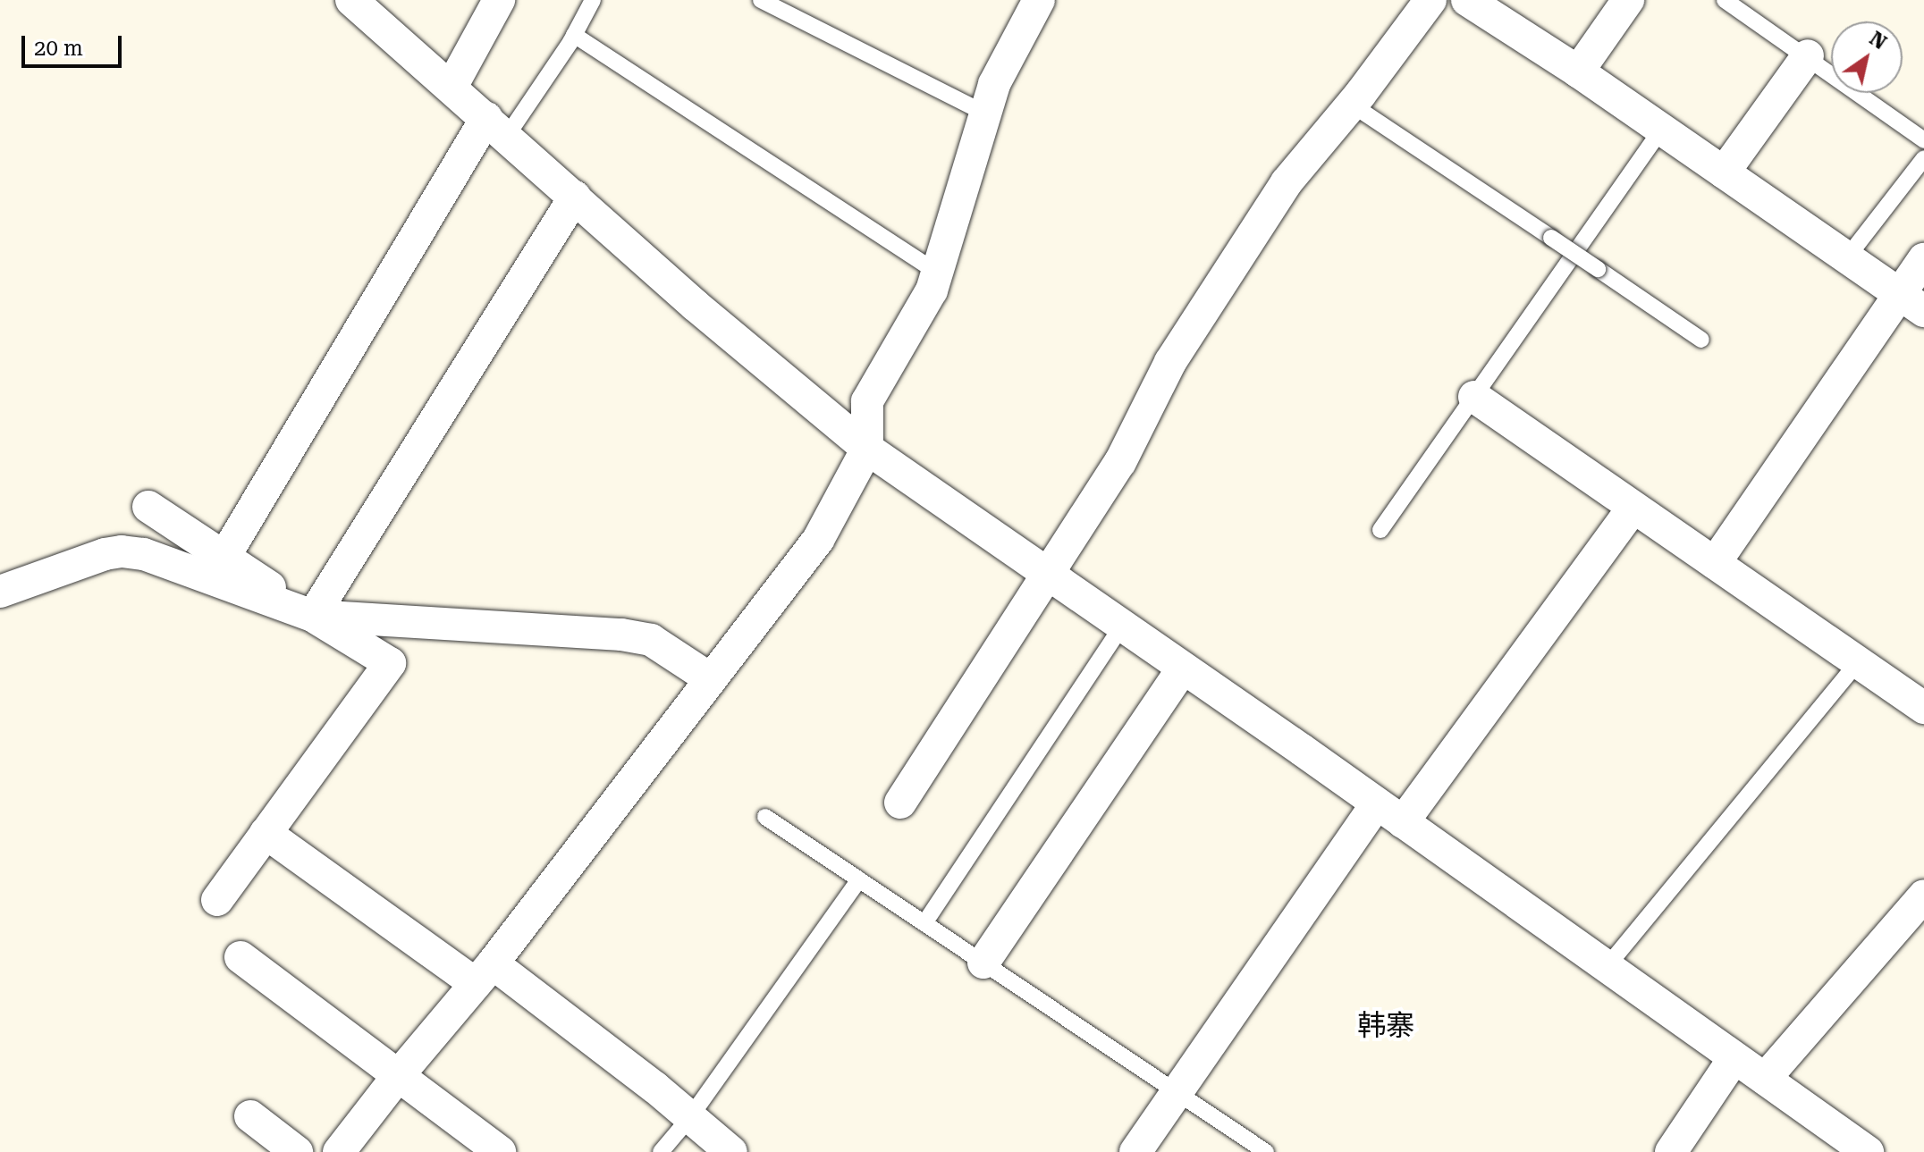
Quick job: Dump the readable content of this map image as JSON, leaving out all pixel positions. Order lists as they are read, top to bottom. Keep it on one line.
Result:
{"districts":["韩寨"],"scale_bar":"20 m","north":"top right"}
